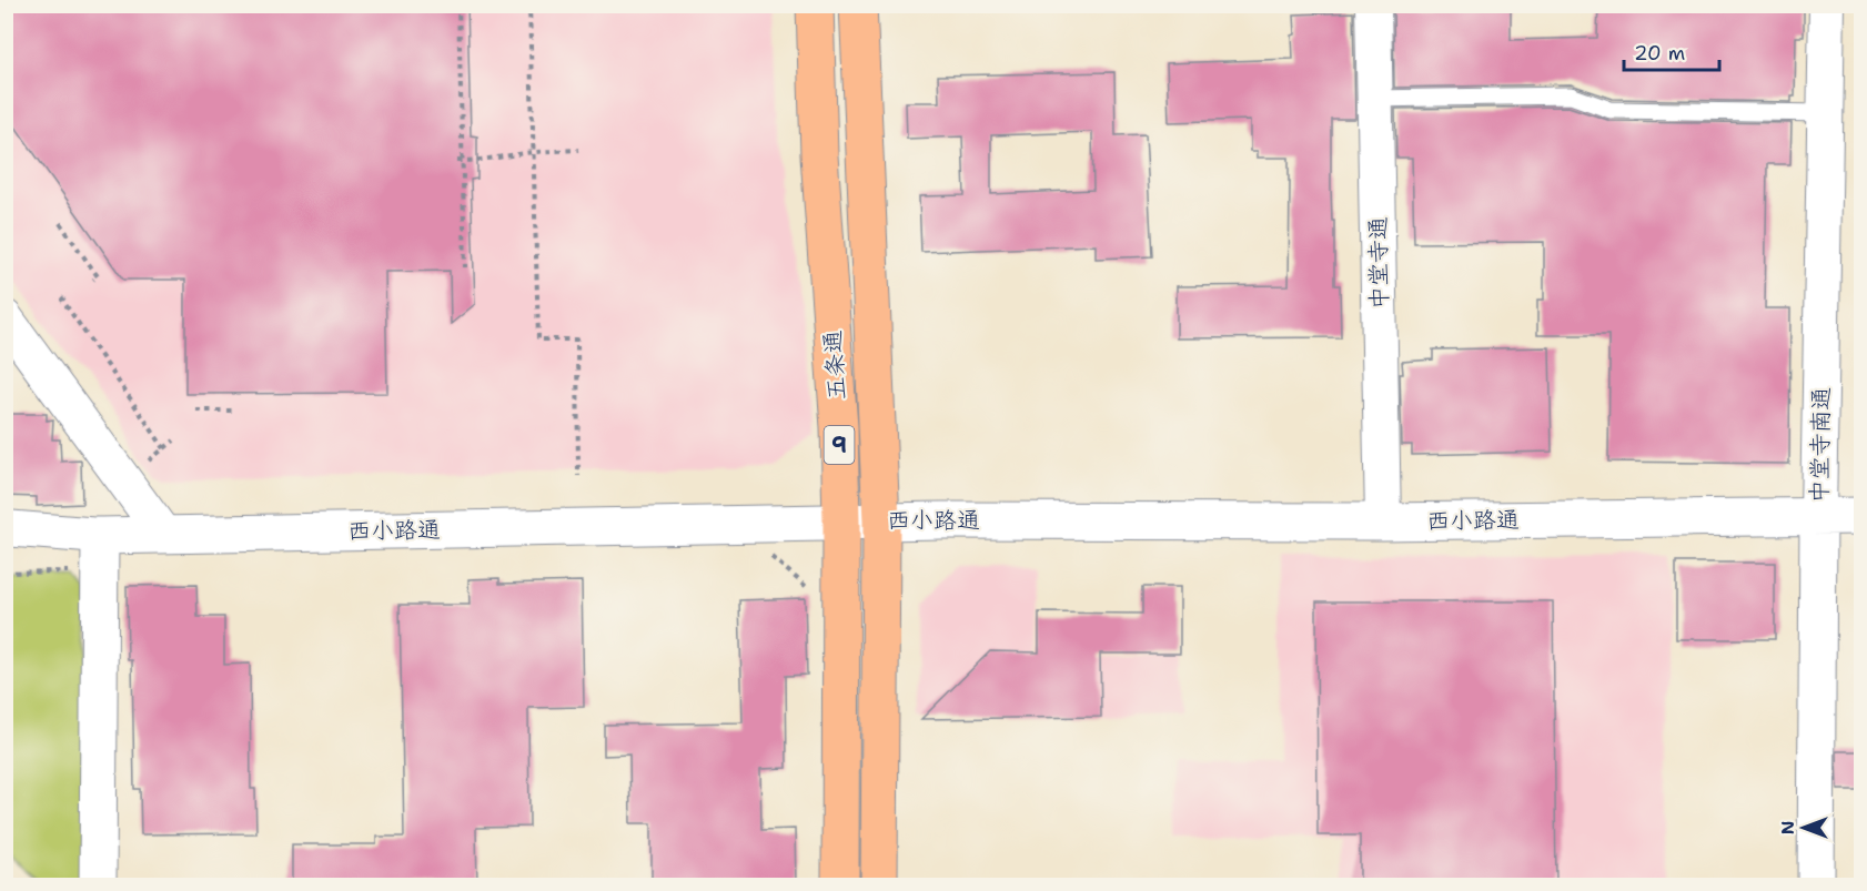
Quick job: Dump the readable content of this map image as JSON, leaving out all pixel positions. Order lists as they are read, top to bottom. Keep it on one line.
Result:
{"streets":{"highway":["五条通","9"],"street":["中堂寺通","中堂寺南通","西小路通"]},"crossings":[["中堂寺通","西小路通"],["五条通","西小路通"],["中堂寺南通","西小路通"]],"scale_bar":"20 m","north":"left"}
